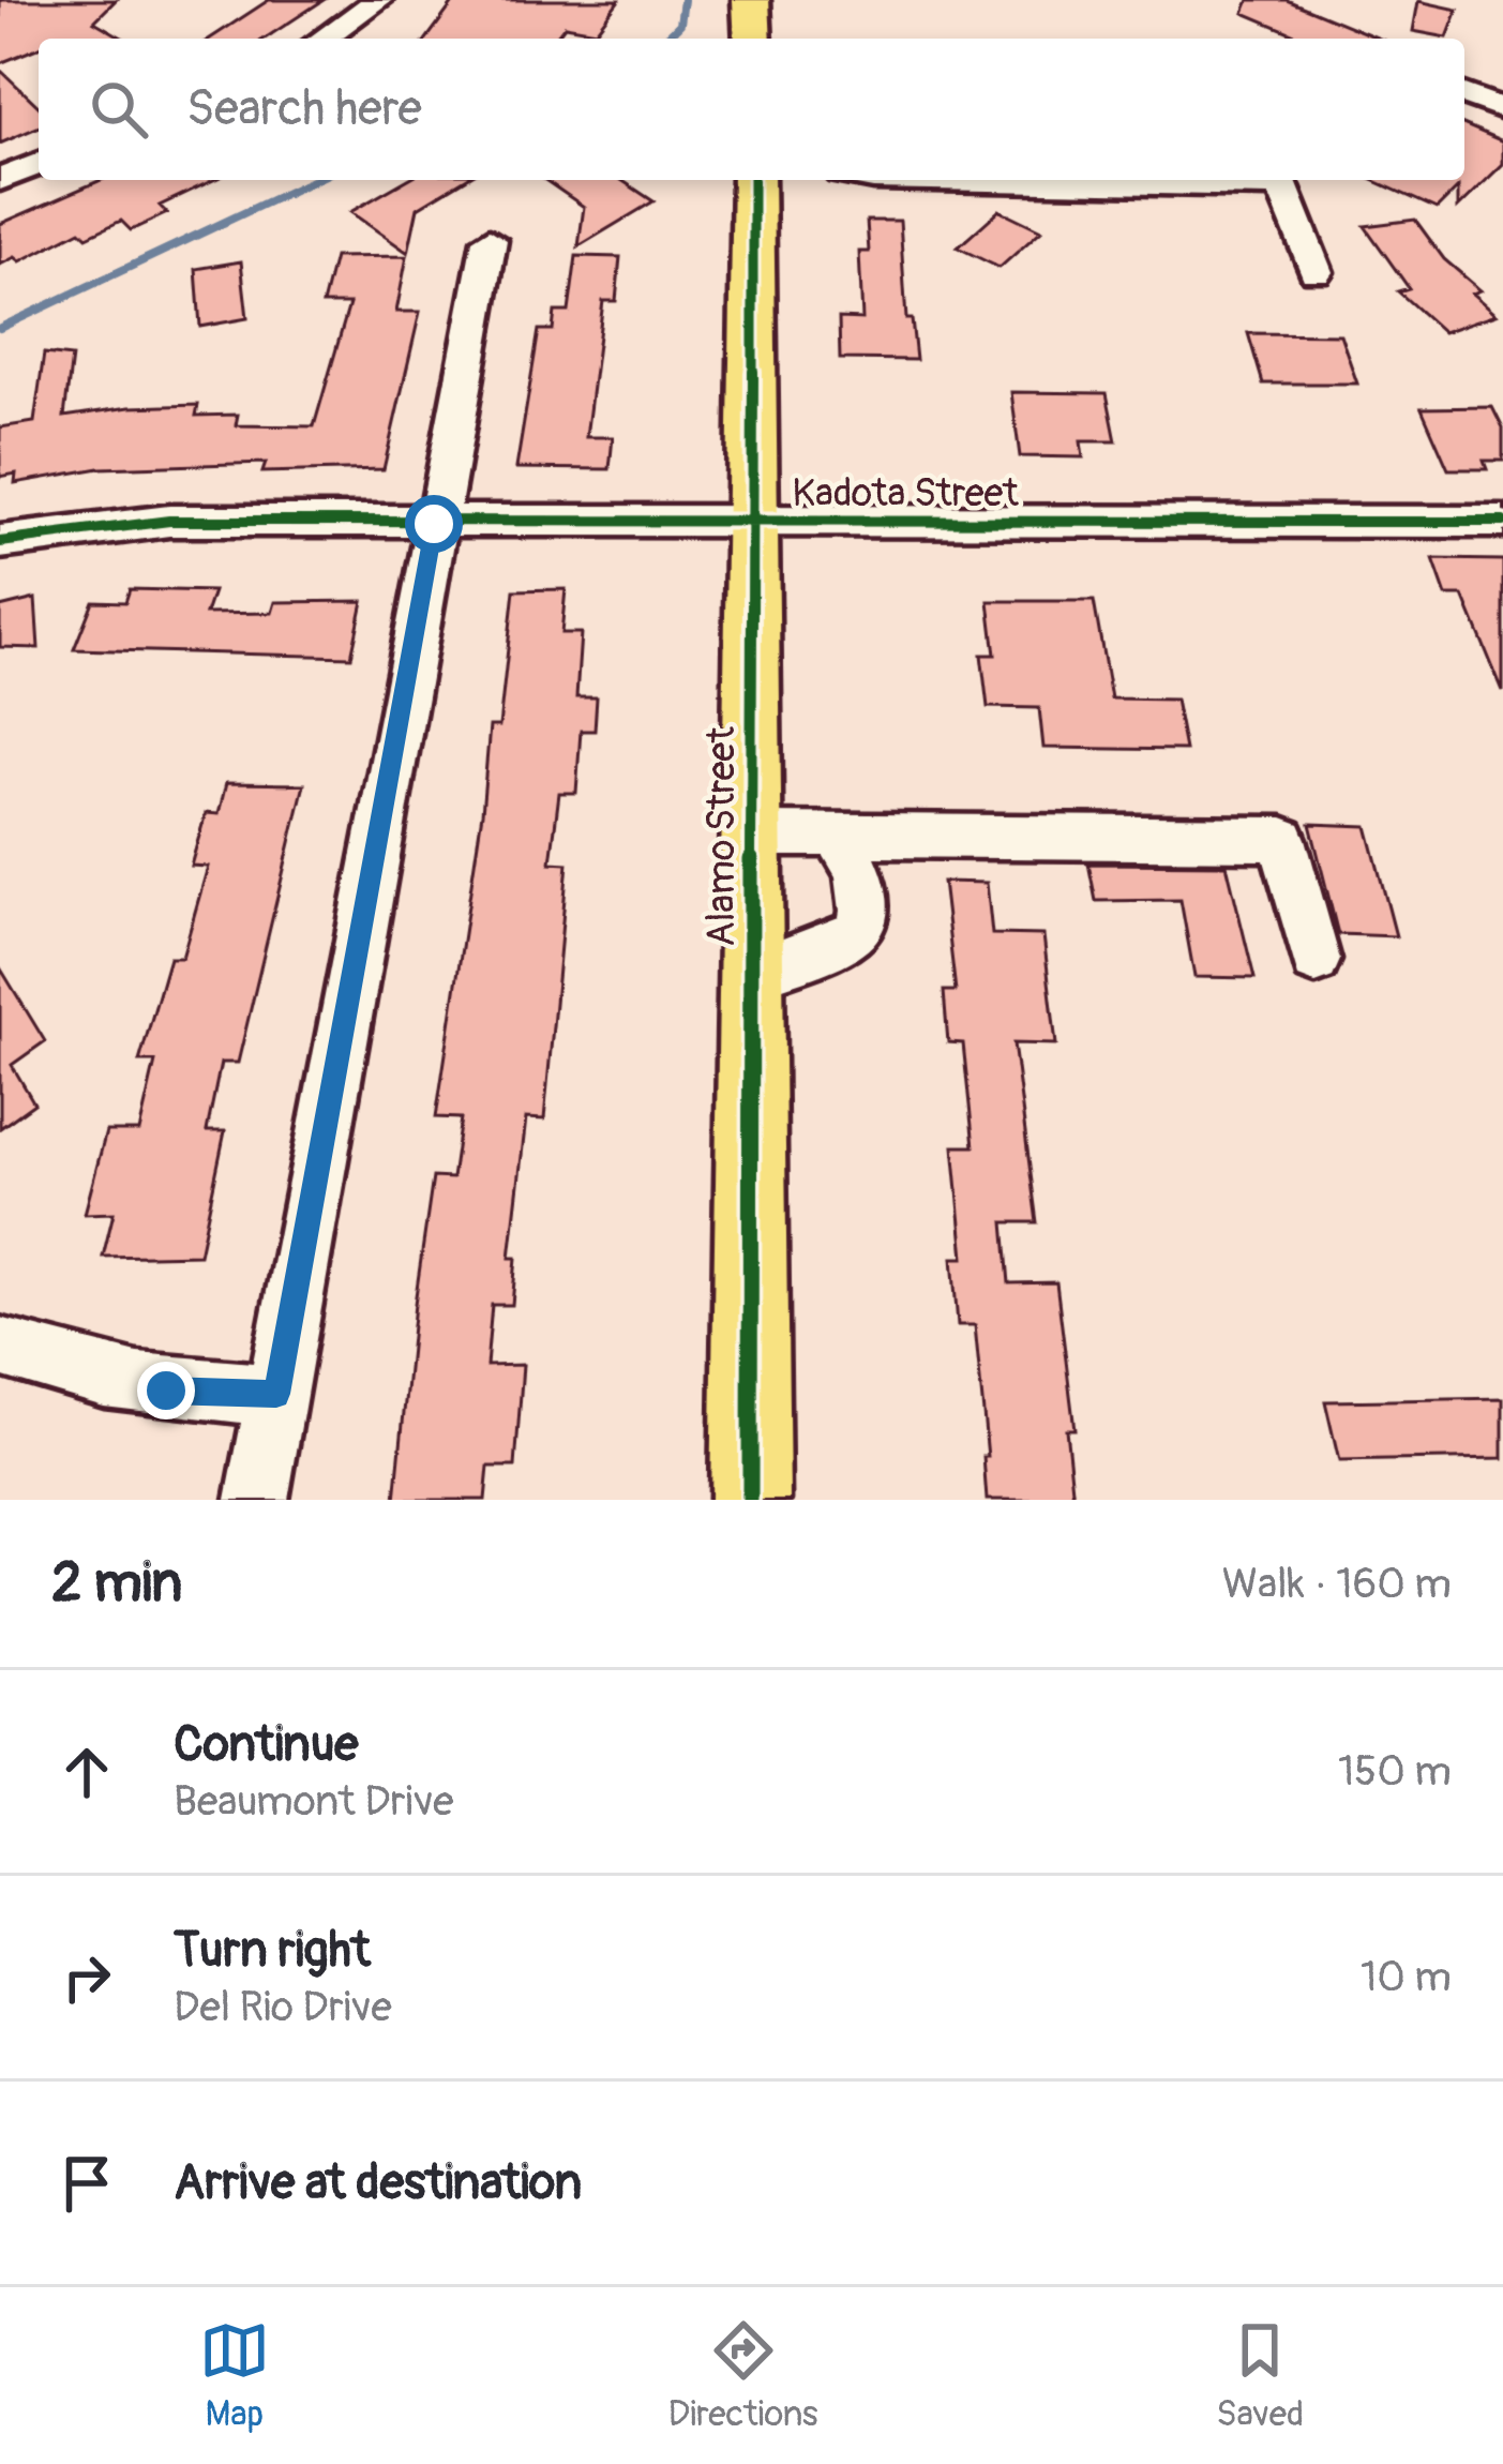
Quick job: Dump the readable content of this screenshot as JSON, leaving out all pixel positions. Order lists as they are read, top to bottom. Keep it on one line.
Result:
{"streets":{"main road":["Alamo Street"],"street":["Kadota Street"]},"crossings":[["Kadota Street","Alamo Street"]],"page":{"search":"Search here","heading":["2 min","Walk · 160 m"],"list":[["Continue","Beaumont Drive","150 m"],["Turn right","Del Rio Drive","10 m"],"Arrive at destination"],"nav":["Map","Directions","Saved"]}}
